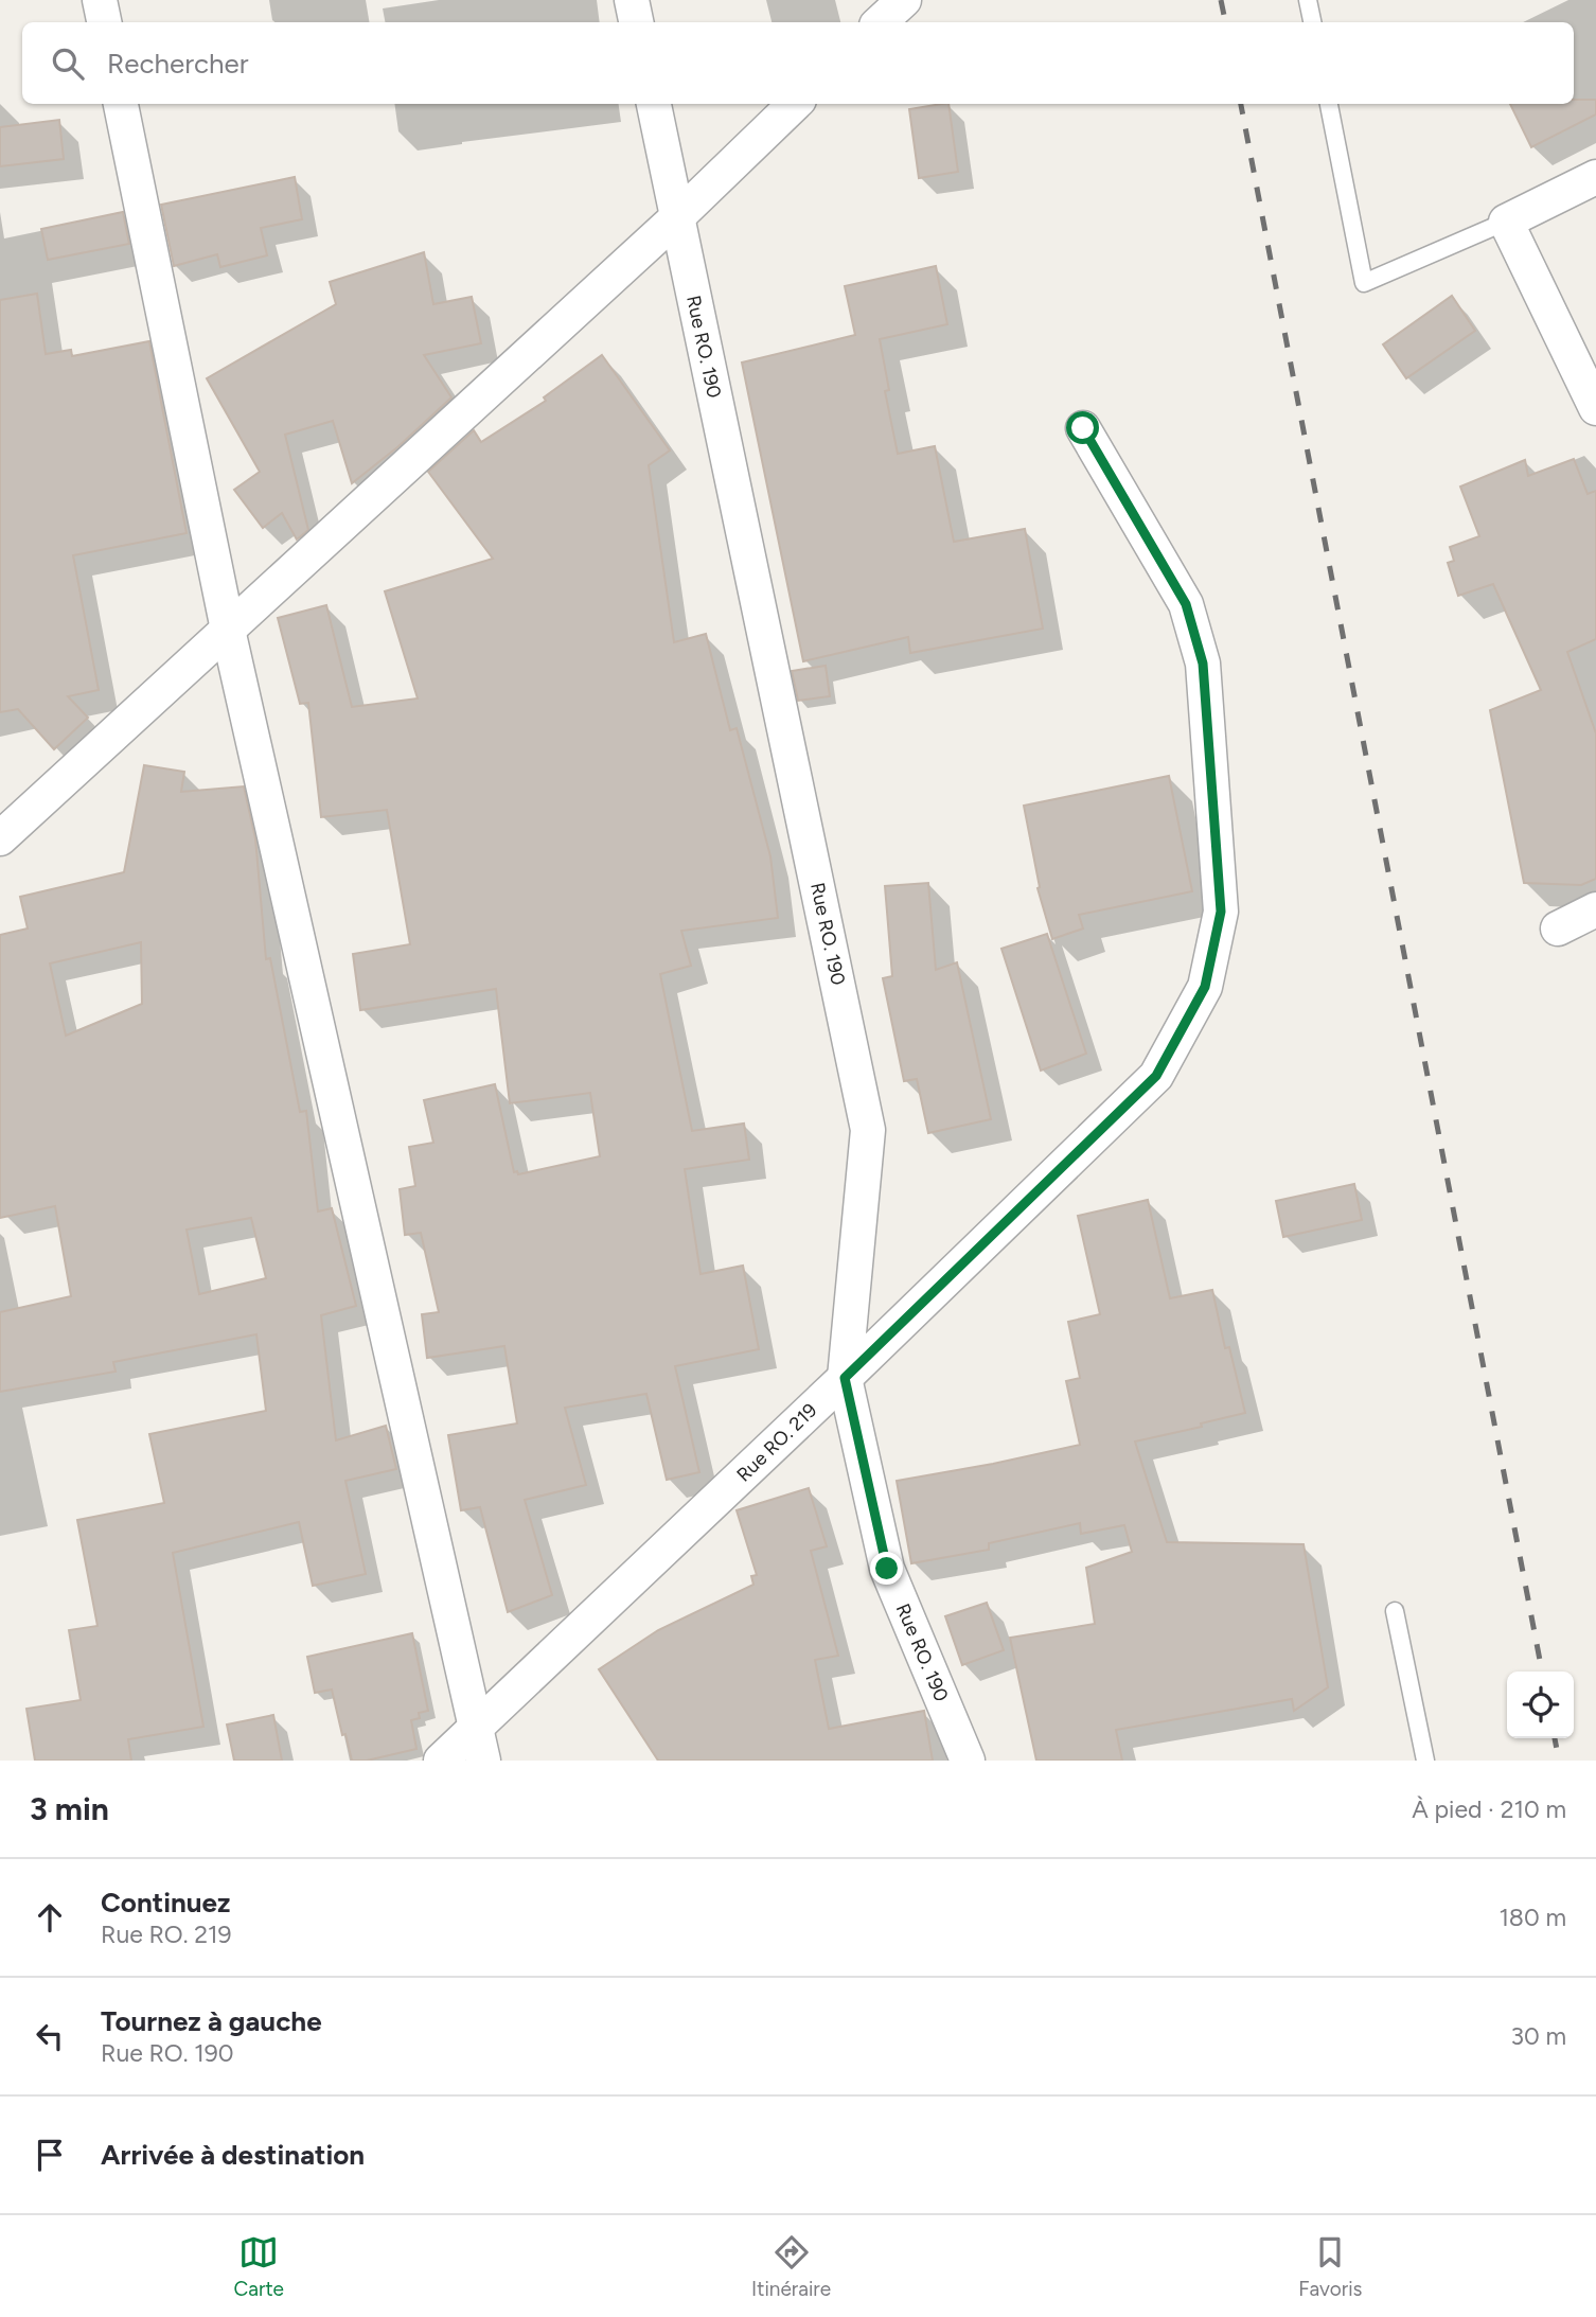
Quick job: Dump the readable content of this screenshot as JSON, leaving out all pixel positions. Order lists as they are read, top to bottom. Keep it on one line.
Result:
{"streets":{"street":["Rue RO. 190","Rue RO. 219"]},"crossings":[["Rue RO. 190","Rue RO. 219"]],"page":{"search":"Rechercher","heading":["3 min","À pied · 210 m"],"list":[["Continuez","Rue RO. 219","180 m"],["Tournez à gauche","Rue RO. 190","30 m"],"Arrivée à destination"],"nav":["Carte","Itinéraire","Favoris"]}}
